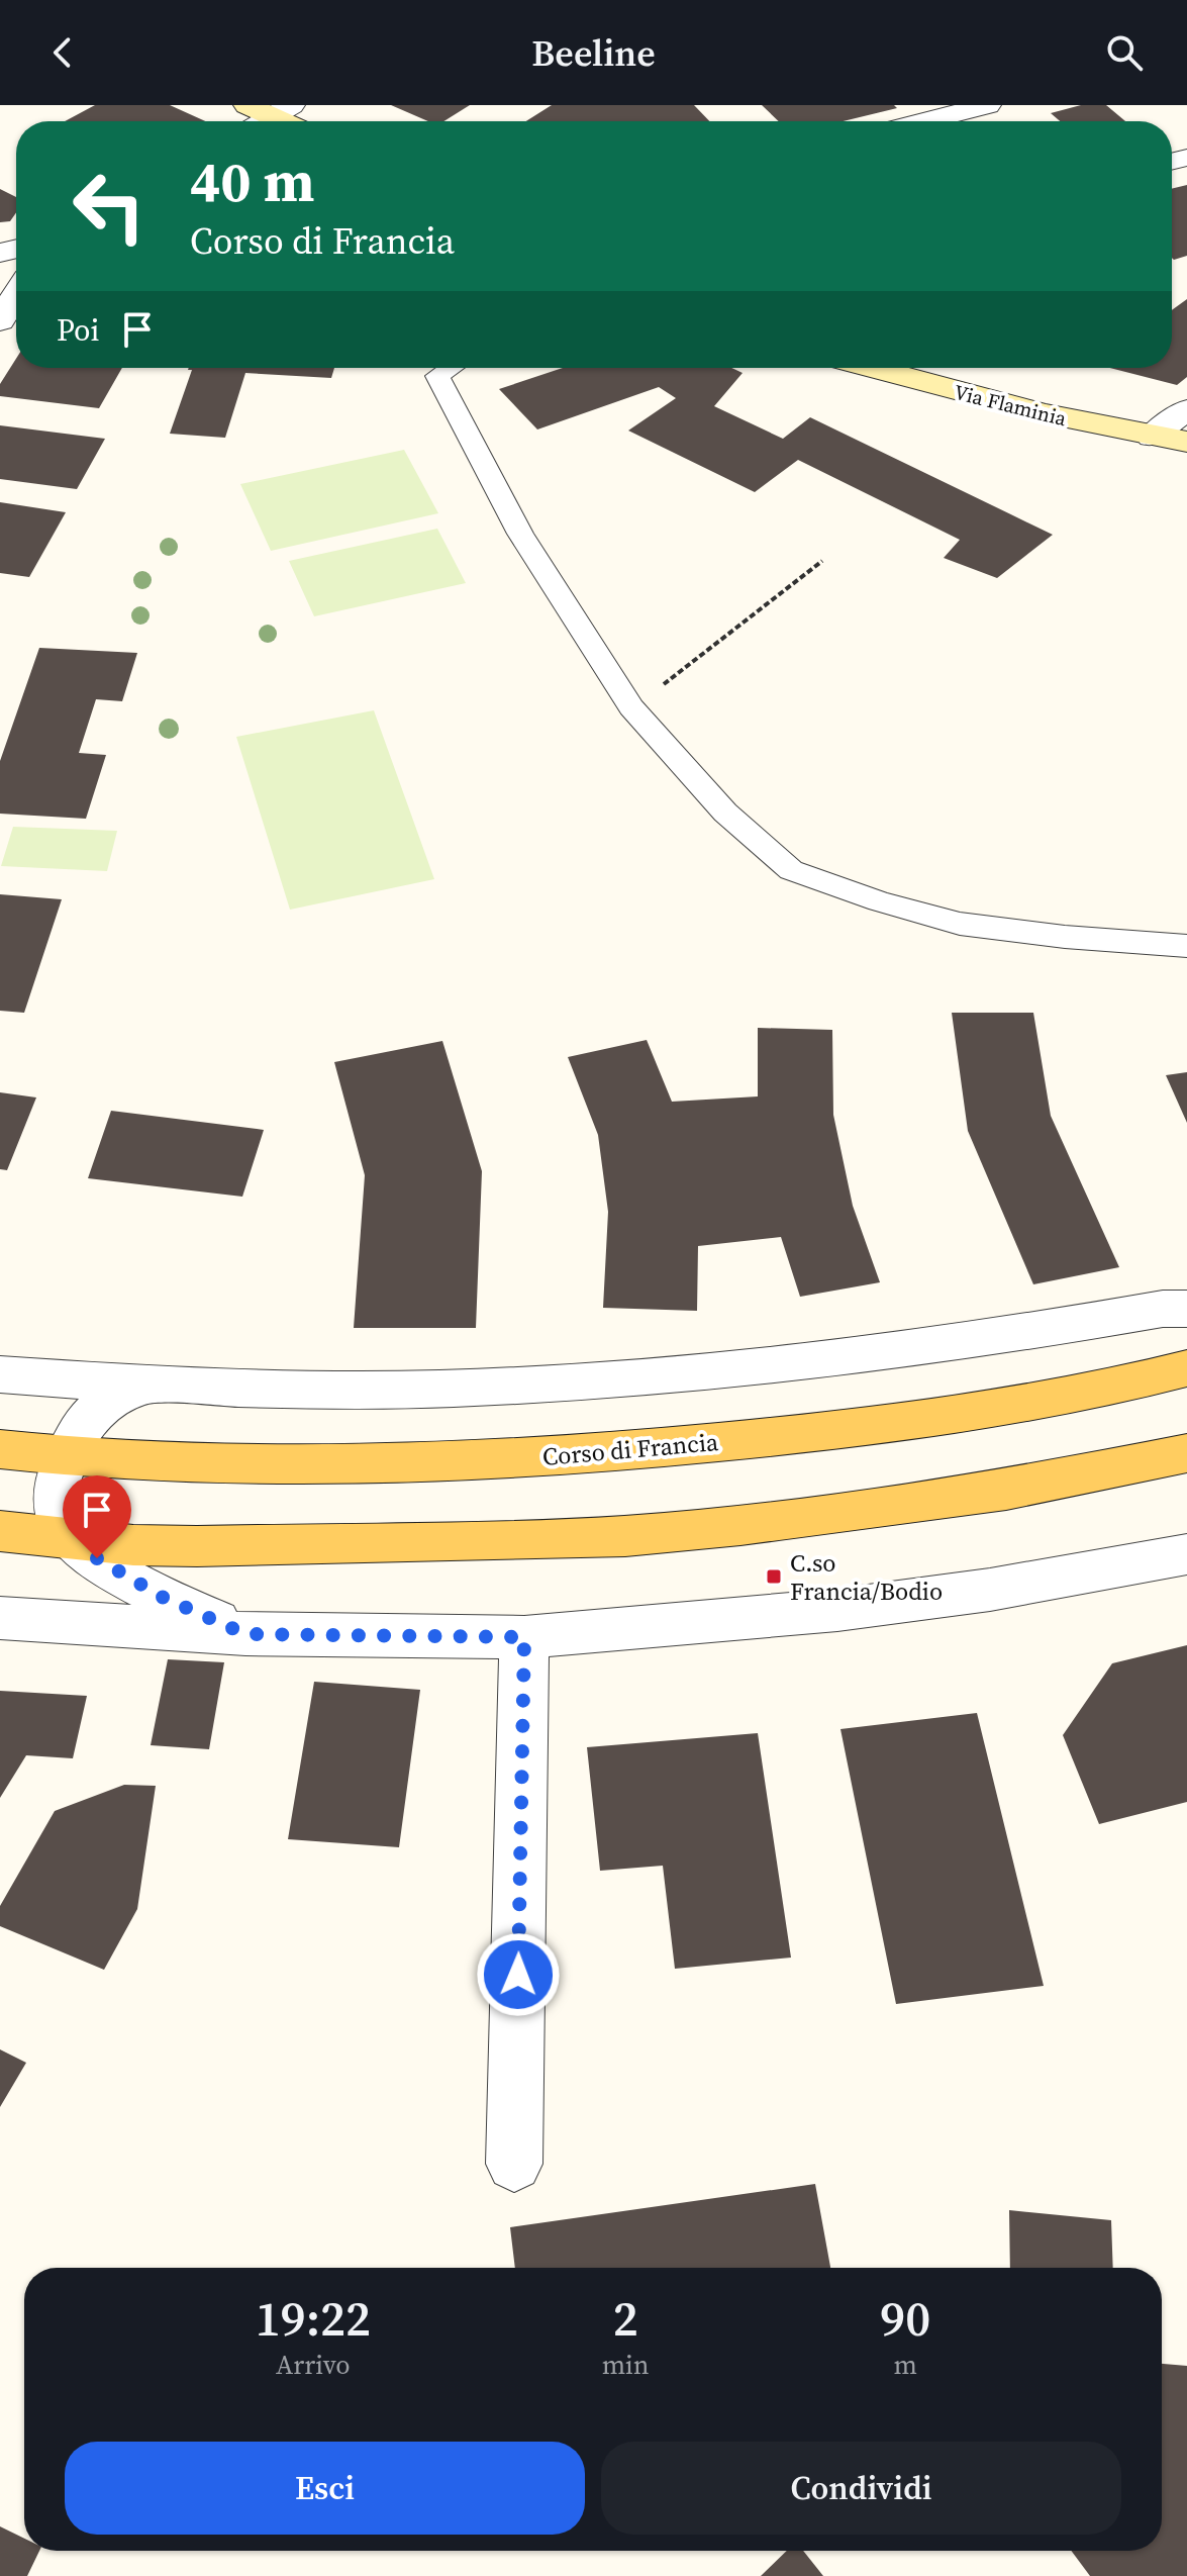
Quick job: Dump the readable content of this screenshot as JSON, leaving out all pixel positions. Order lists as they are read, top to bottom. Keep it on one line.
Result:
{"streets":{"main road":["Corso di Francia"],"street":["Via Flaminia"]},"places":{"transit":["C.so Francia/Bodio"]},"page":{"header":"Beeline","turn":["40 m","Corso di Francia"],"then":"Poi","eta":["19:22","Arrivo","2","min","90","m"],"buttons":["Esci","Condividi"]}}
